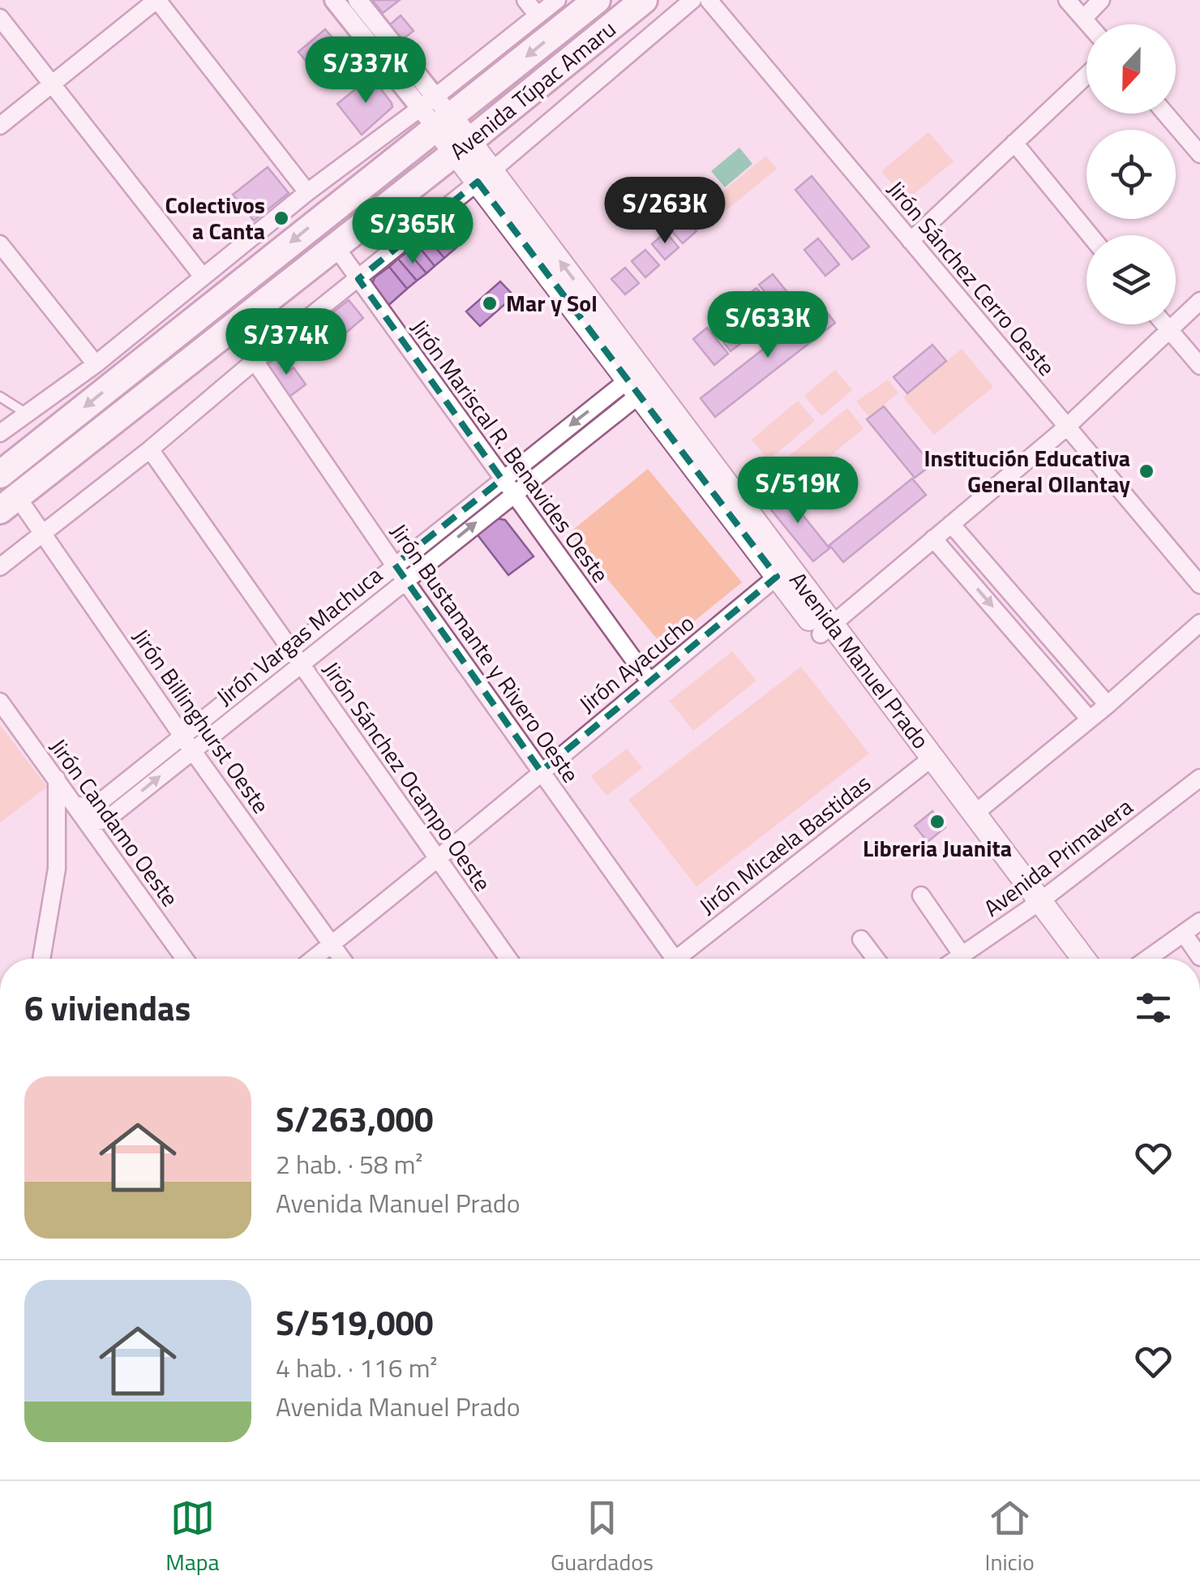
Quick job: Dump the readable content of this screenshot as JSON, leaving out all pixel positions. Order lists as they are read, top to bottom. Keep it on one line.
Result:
{"streets":{"highway":["Avenida Túpac Amaru"],"main road":["Avenida Manuel Prado"],"street":["Jirón Sánchez Cerro Oeste","Jirón Mariscal R. Benavides Oeste","Jirón Vargas Machuca","Jirón Bustamante y Rivero Oeste","Jirón Ayacucho","Jirón Billinghurst Oeste","Jirón Sánchez Ocampo Oeste","Jirón Candamo Oeste","Jirón Micaela Bastidas","Avenida Primavera"]},"crossings":[["Avenida Túpac Amaru","Jirón Mariscal R. Benavides Oeste"],["Avenida Túpac Amaru","Avenida Manuel Prado"],["Avenida Túpac Amaru","Jirón Billinghurst Oeste"],["Jirón Mariscal R. Benavides Oeste","Jirón Vargas Machuca"],["Jirón Mariscal R. Benavides Oeste","Jirón Ayacucho"],["Jirón Vargas Machuca","Jirón Bustamante y Rivero Oeste"],["Jirón Vargas Machuca","Avenida Manuel Prado"],["Jirón Vargas Machuca","Jirón Billinghurst Oeste"],["Jirón Vargas Machuca","Jirón Sánchez Ocampo Oeste"],["Jirón Vargas Machuca","Jirón Candamo Oeste"],["Jirón Bustamante y Rivero Oeste","Jirón Ayacucho"],["Avenida Manuel Prado","Jirón Ayacucho"],["Avenida Manuel Prado","Jirón Micaela Bastidas"],["Avenida Manuel Prado","Avenida Primavera"],["Jirón Ayacucho","Jirón Billinghurst Oeste"],["Jirón Ayacucho","Jirón Sánchez Ocampo Oeste"]],"places":["Colectivos a Canta","Mar y Sol","Institución Educativa General Ollantay","Libreria Juanita"],"north":"bottom","page":{"price":["S/337K","S/263K","S/365K","S/633K","S/374K","S/519K"],"heading":"6 viviendas","list":[{"name":"S/263,000","note":"2 hab. · 58 m² · Avenida Manuel Prado"},{"name":"S/519,000","note":"4 hab. · 116 m² · Avenida Manuel Prado"}],"tabs":["Mapa","Guardados","Inicio"]}}
